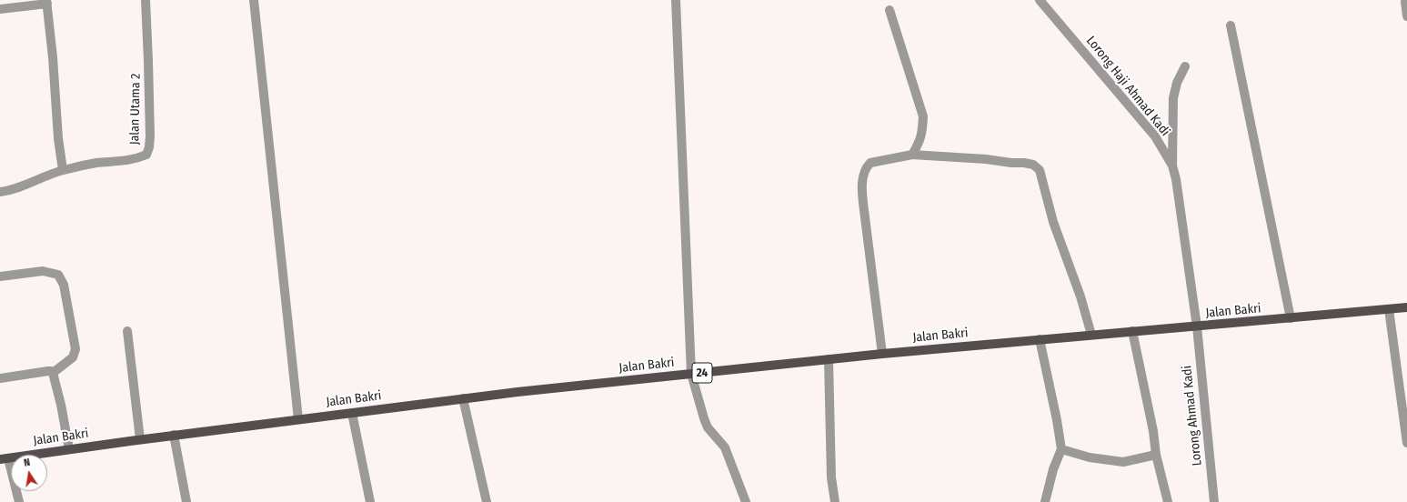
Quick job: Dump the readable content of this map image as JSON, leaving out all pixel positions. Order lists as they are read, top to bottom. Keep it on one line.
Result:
{"streets":{"main road":["Jalan Bakri","24"],"street":["Lorong Haji Ahmad Kadi","Jalan Utama 2","Lorong Ahmad Kadi"]},"crossings":[["Lorong Haji Ahmad Kadi","Jalan Bakri"],["Lorong Haji Ahmad Kadi","Lorong Ahmad Kadi"],["Jalan Bakri","Lorong Ahmad Kadi"]],"north":"top"}
